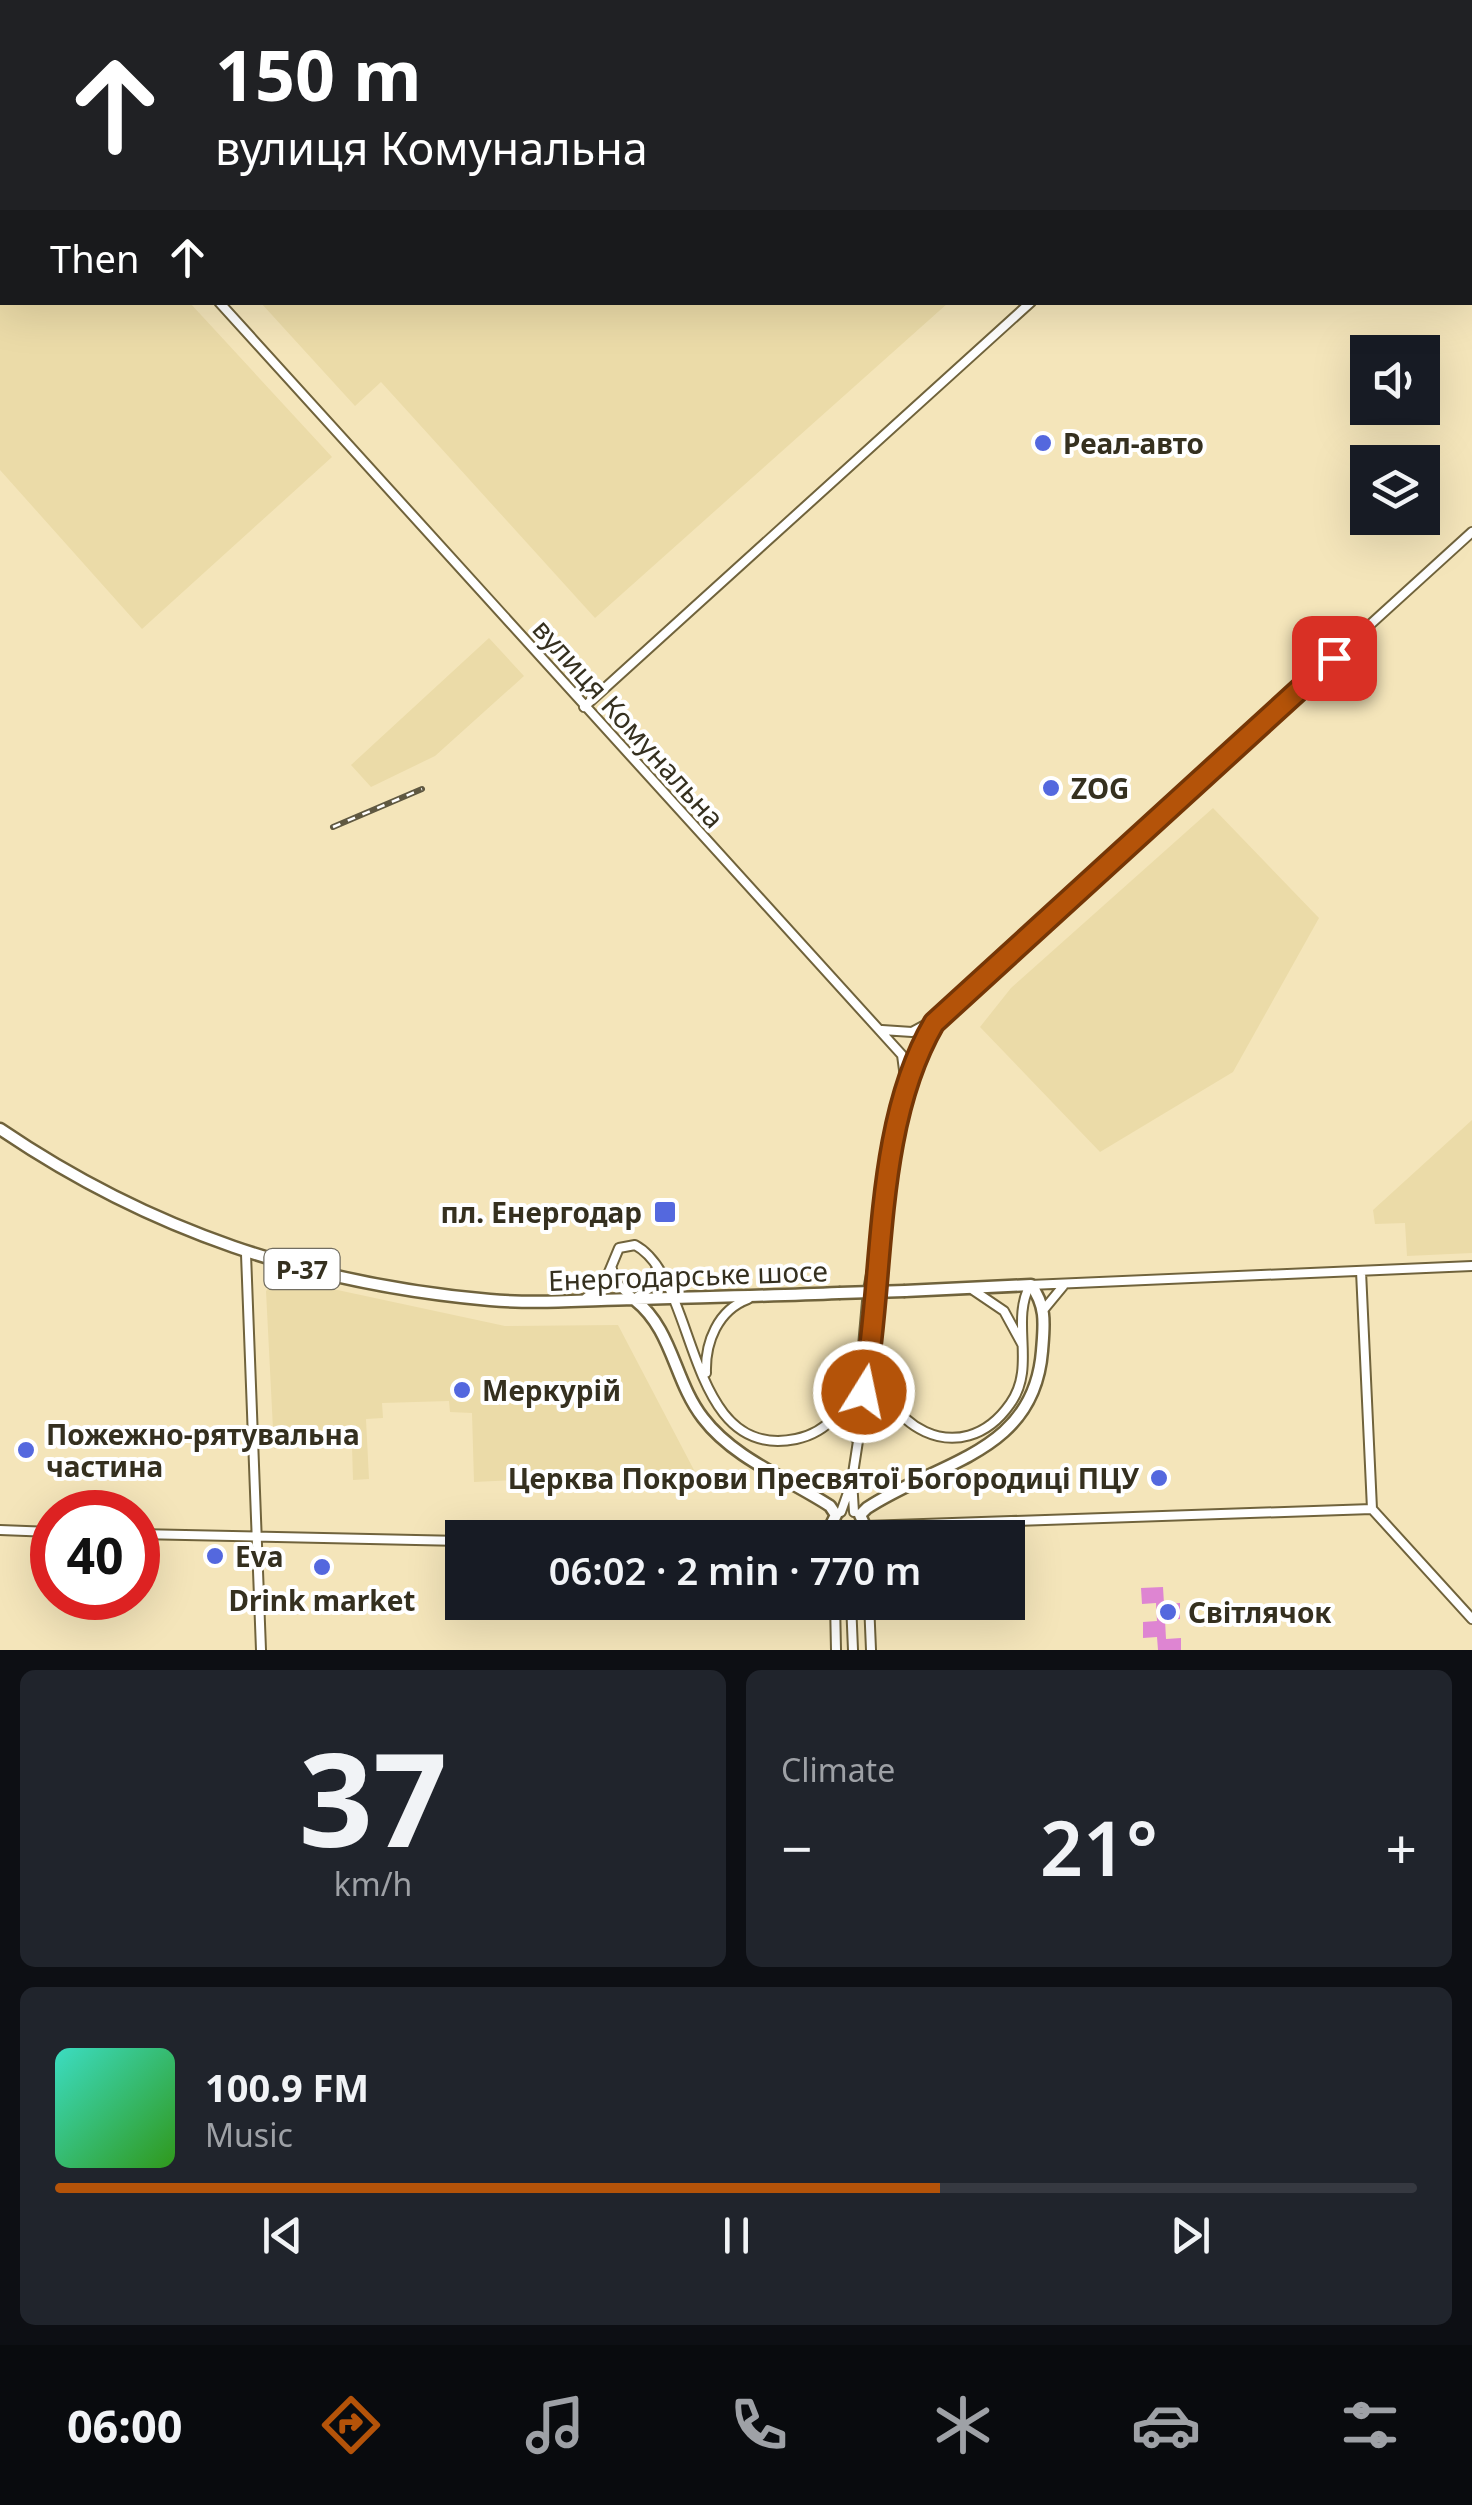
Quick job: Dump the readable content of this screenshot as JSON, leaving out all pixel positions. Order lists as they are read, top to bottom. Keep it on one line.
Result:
{"streets":{"main road":["Р-37","Енергодарське шосе"],"street":["вулиця Комунальна"]},"places":{"other":["Реал-авто","ZOG","Меркурій","Пожежно-рятувальна частина","Церква Покрови Пресвятої Богородиці ПЦУ","Eva","Drink market","Світлячок"],"transit":["пл. Енергодар"]},"page":{"turn":["150 m","вулиця Комунальна"],"then":"Then","limit":"40","trip":"06:02 · 2 min · 770 m","tile":[["37","km/h"],"Climate"],"heat":["−","21°","+"],"song":["100.9 FM","Music"],"tabs":"06:00"}}
